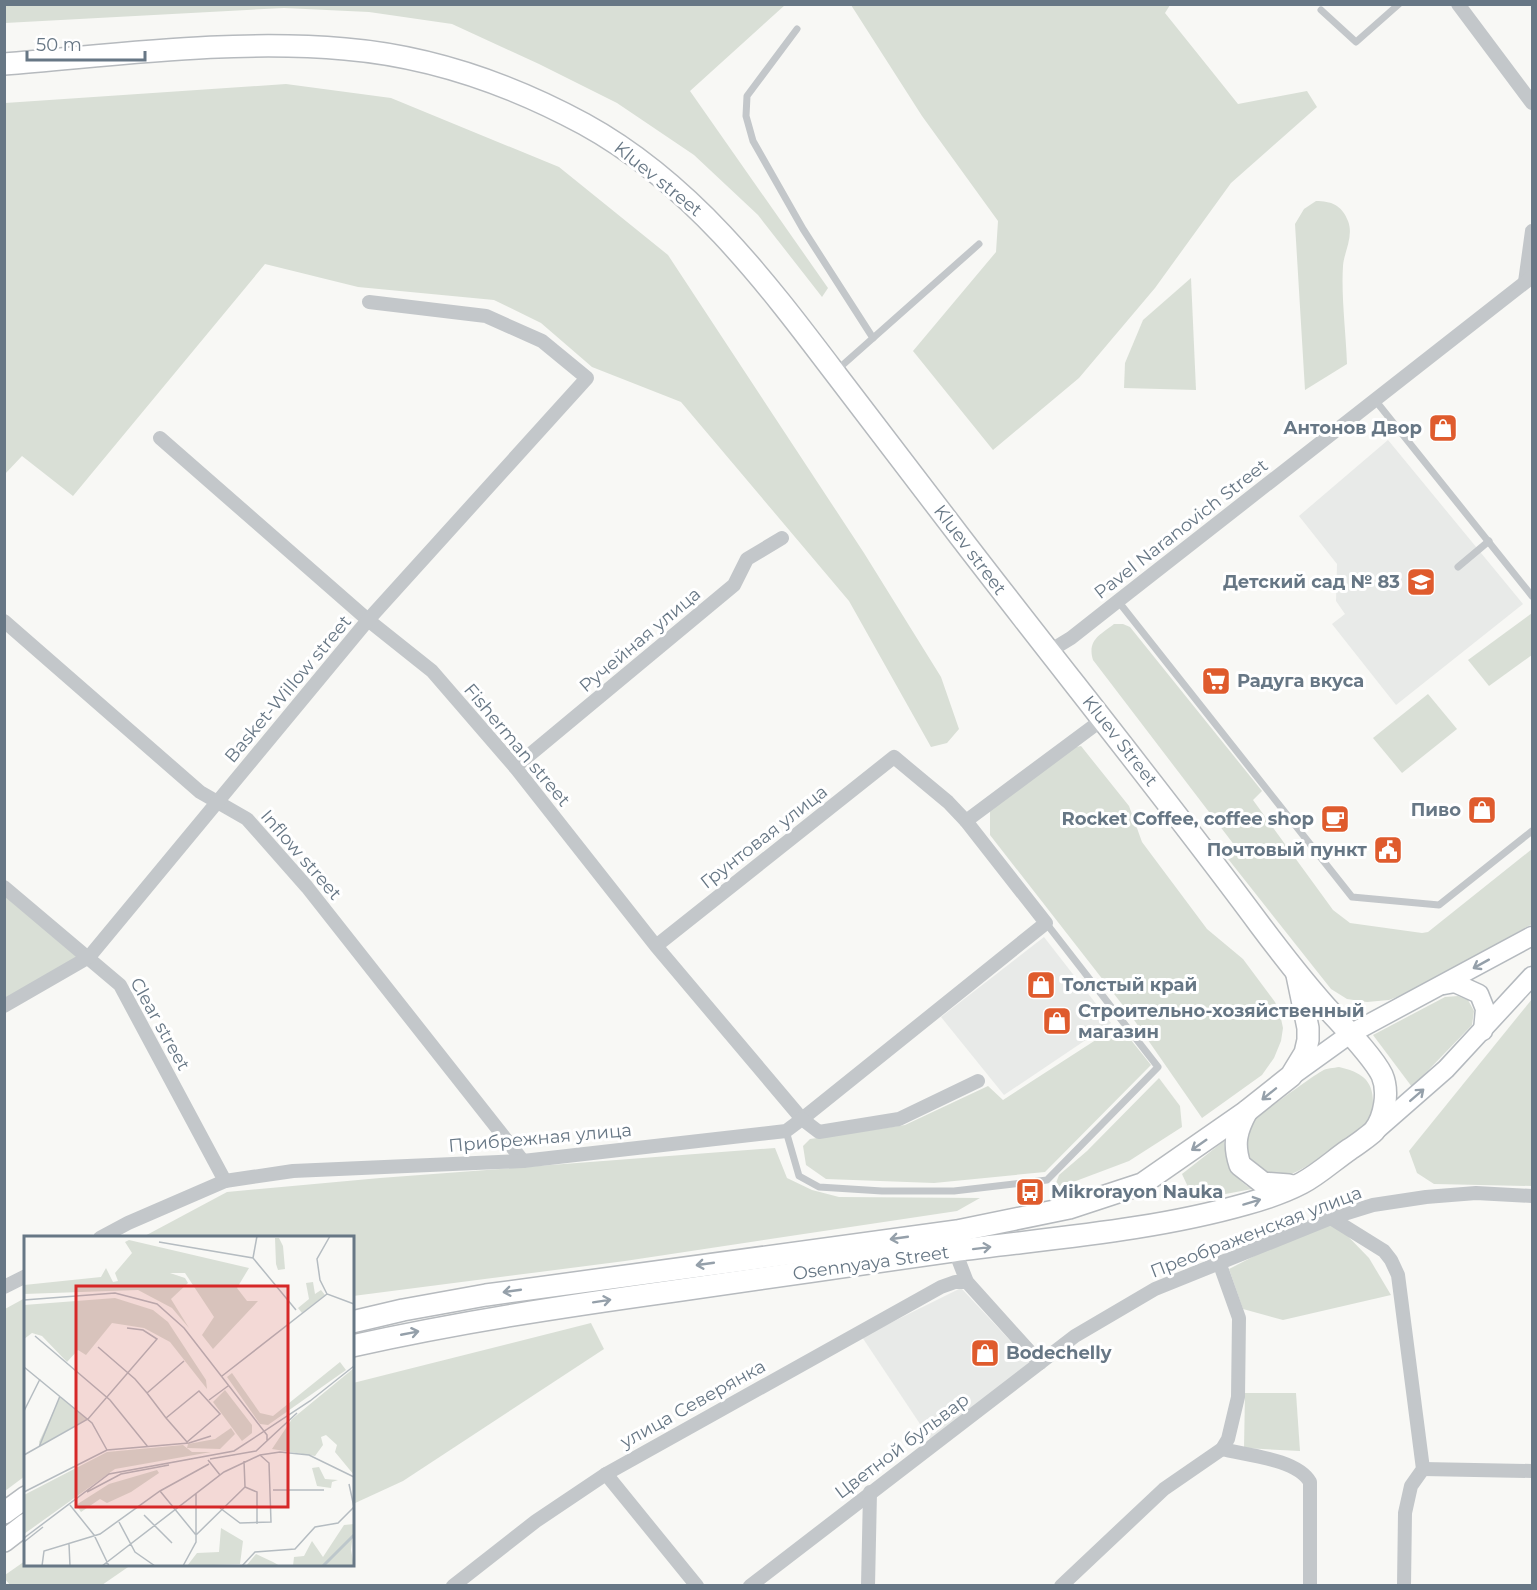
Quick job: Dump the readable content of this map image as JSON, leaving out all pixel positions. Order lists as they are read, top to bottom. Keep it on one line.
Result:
{"streets":{"main road":["Kluev street","Kluev Street","Osennyaya Street"],"street":["Pavel Naranovich Street","Ручейная улица","Basket-Willow street","Fisherman street","Грунтовая улица","Inflow street","Clear street","Прибрежная улица","Преображенская улица","улица Северянка","Цветной бульвар"]},"crossings":[["Kluev street","Pavel Naranovich Street"],["Kluev street","Kluev Street"],["Pavel Naranovich Street","Kluev Street"],["Ручейная улица","Fisherman street"],["Basket-Willow street","Fisherman street"],["Basket-Willow street","Inflow street"],["Basket-Willow street","Clear street"],["Kluev Street","Osennyaya Street"],["Fisherman street","Грунтовая улица"],["Inflow street","Прибрежная улица"],["Clear street","Прибрежная улица"],["Преображенская улица","Цветной бульвар"]],"places":{"shop":["Антонов Двор","Пиво","Толстый край","Строительно-хозяйственный магазин","Bodechelly"],"school or university":["Детский сад № 83"],"supermarket":["Радуга вкуса"],"cafe":["Rocket Coffee, coffee shop"],"public building":["Почтовый пункт"],"bus stop":["Mikrorayon Nauka"]},"scale_bar":"50 m"}
